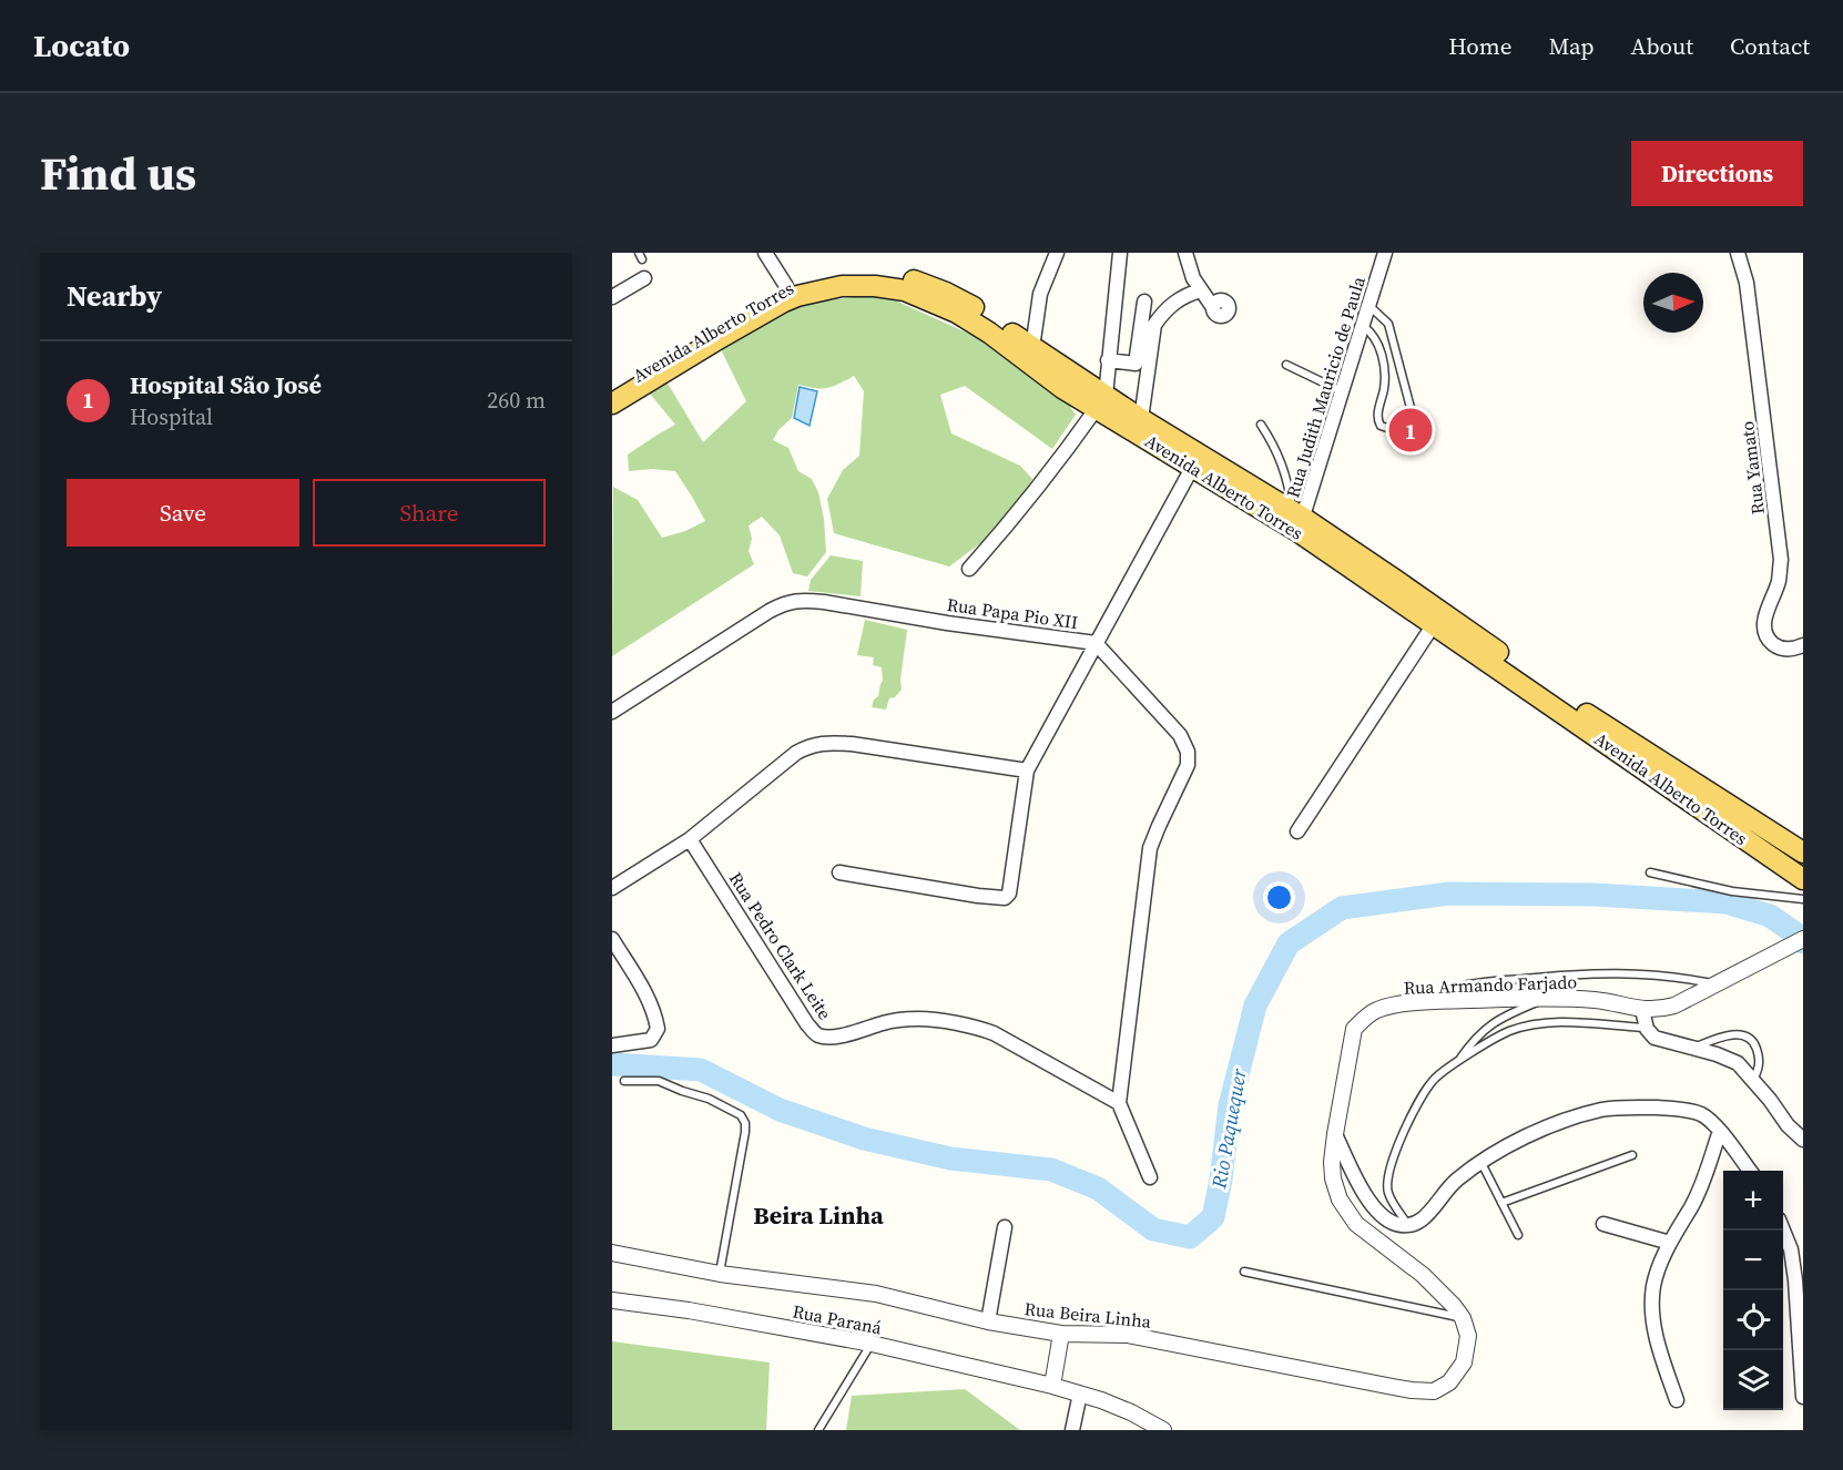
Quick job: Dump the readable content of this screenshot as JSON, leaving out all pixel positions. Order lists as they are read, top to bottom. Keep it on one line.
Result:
{"streets":{"main road":["Avenida Alberto Torres"],"street":["Rua Judith Mauricio de Paula","Rua Yamato","Rua Papa Pio XII","Rua Pedro Clark Leite","Rua Armando Farjado","Rua Beira Linha","Rua Paraná"]},"crossings":[["Avenida Alberto Torres","Rua Judith Mauricio de Paula"],["Rua Papa Pio XII","Rua Pedro Clark Leite"],["Rua Armando Farjado","Rua Beira Linha"]],"districts":["Beira Linha"],"water":["Rio Paquequer"],"north":"right","page":{"header":"Locato","nav":["Home","Map","About","Contact"],"title":"Find us","buttons":["Directions",["Save","Share"]],"heading":"Nearby","list":[{"mark":"1","name":"Hospital São José","note":"Hospital","value":"260 m"}],"pins":"1","map_buttons":["+","−"]}}
